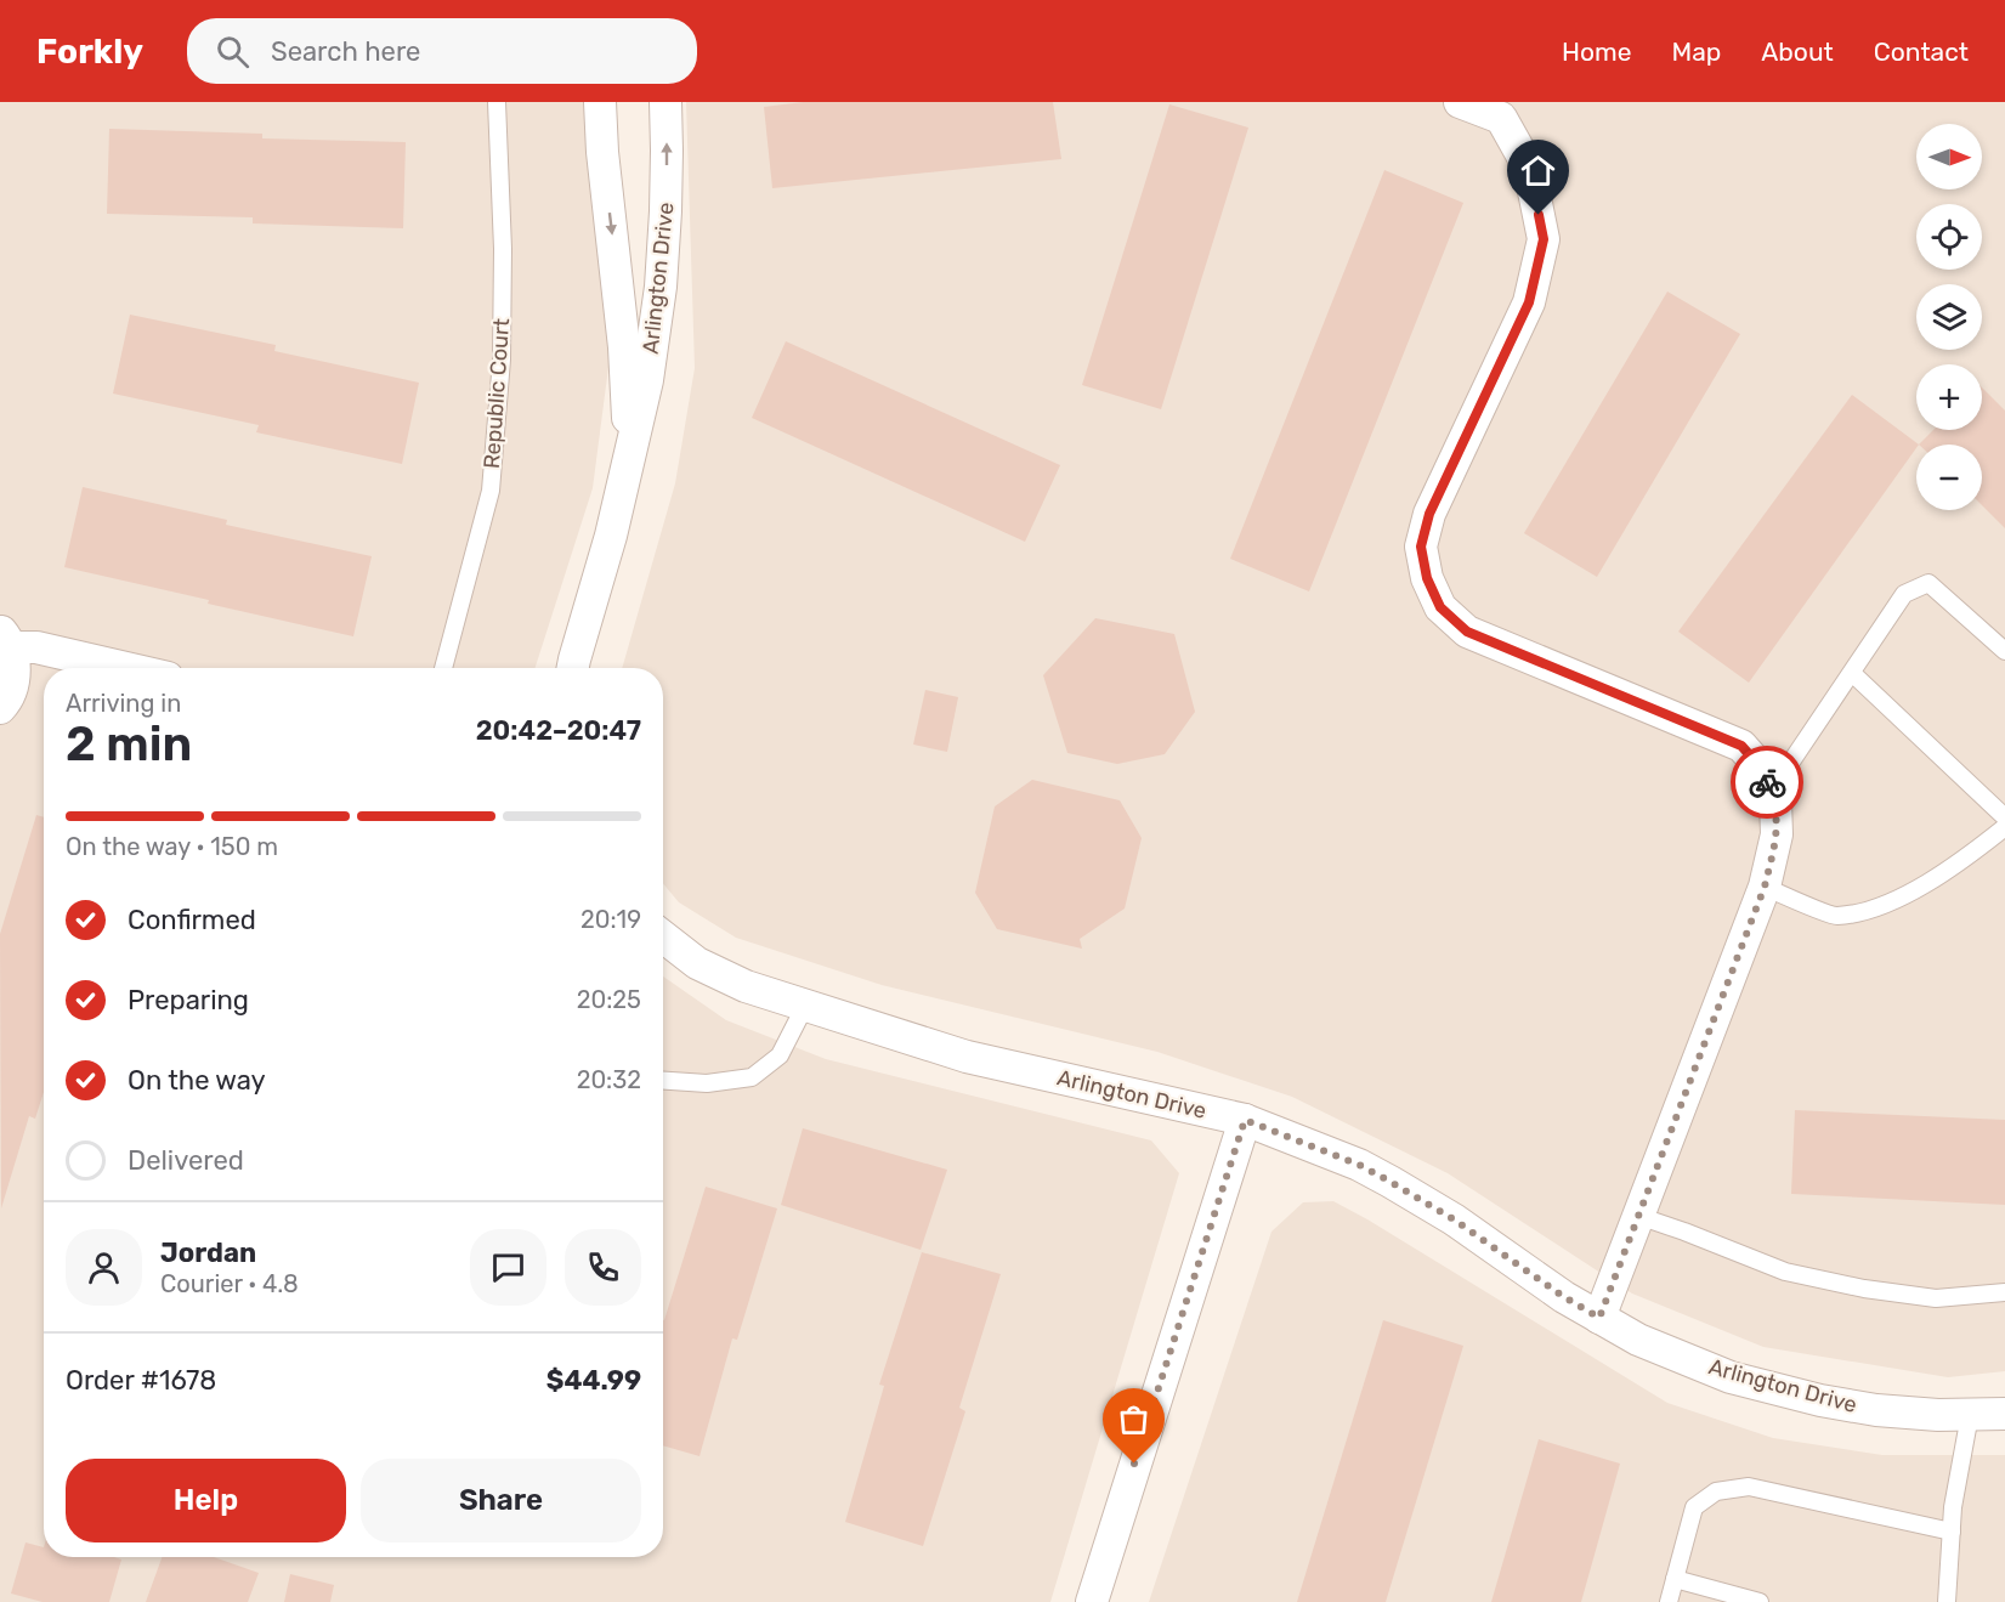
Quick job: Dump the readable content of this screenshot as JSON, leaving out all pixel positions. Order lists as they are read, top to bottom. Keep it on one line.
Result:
{"streets":{"street":["Arlington Drive"],"lane":["Republic Court"]},"north":"right","page":{"header":"Forkly","search":"Search here","nav":["Home","Map","About","Contact"],"map_buttons":["+","−"],"heading":["2 min","Arriving in","20:42–20:47"],"panel":["Jordan","Courier · 4.8","Order #1678","$44.99"],"bar":"On the way · 150 m","list":[["Confirmed","20:19"],["Preparing","20:25"],["On the way","20:32"],"Delivered"],"buttons":["Help","Share"]}}
